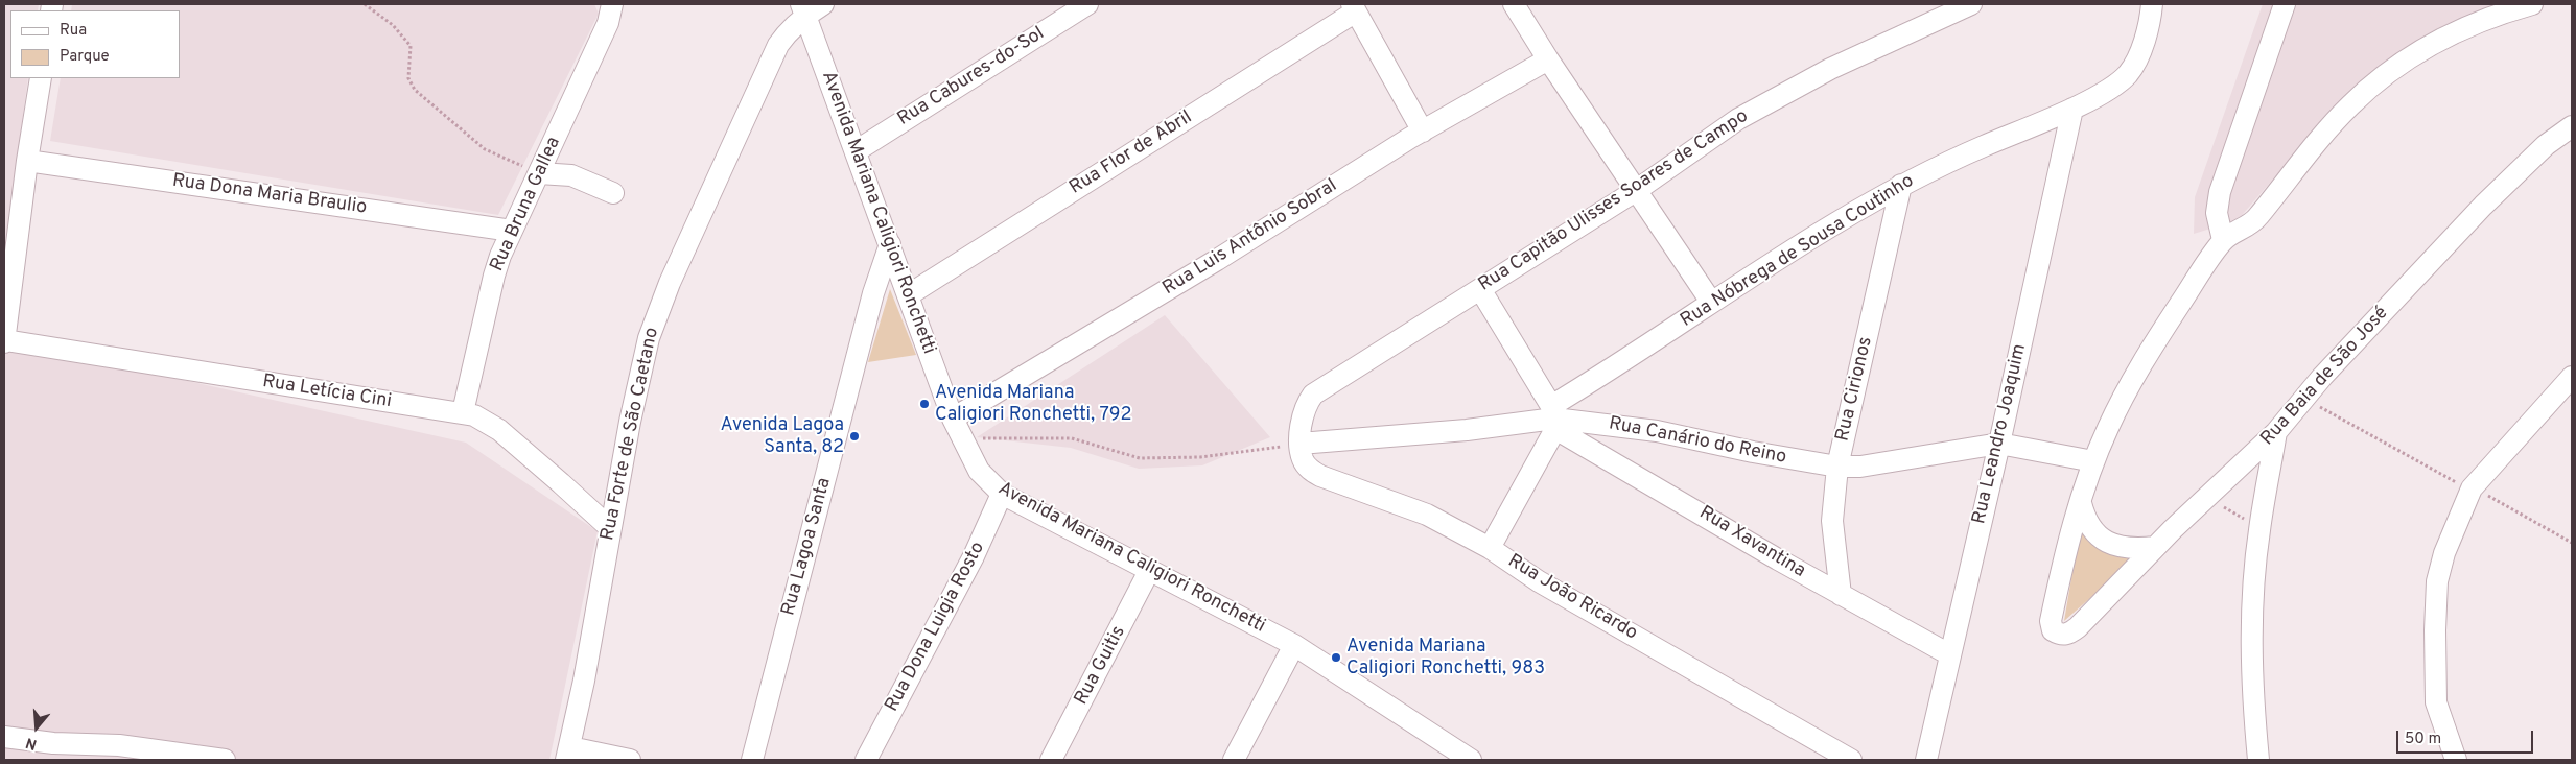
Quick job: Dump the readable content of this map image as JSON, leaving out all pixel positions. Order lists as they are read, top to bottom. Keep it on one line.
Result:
{"streets":{"street":["Rua Cabures-do-Sol","Rua Flor de Abril","Rua Dona Maria Braulio","Rua Capitão Ulisses Soares de Campo","Rua Bruna Gallea","Avenida Mariana Caligiori Ronchetti","Rua Luis Antônio Sobral","Rua Nóbrega de Sousa Coutinho","Rua Baia de São José","Rua Cirionos","Rua Letícia Cini","Rua Forte de São Caetano","Rua Leandro Joaquim","Rua Canário do Reino","Rua Xavantina","Rua Lagoa Santa","Rua João Ricardo","Rua Dona Luigia Rosto","Rua Guitis"]},"crossings":[["Rua Cabures-do-Sol","Avenida Mariana Caligiori Ronchetti"],["Rua Flor de Abril","Avenida Mariana Caligiori Ronchetti"],["Rua Dona Maria Braulio","Rua Bruna Gallea"],["Rua Capitão Ulisses Soares de Campo","Rua Canário do Reino"],["Rua Capitão Ulisses Soares de Campo","Rua Xavantina"],["Rua Capitão Ulisses Soares de Campo","Rua João Ricardo"],["Rua Bruna Gallea","Rua Letícia Cini"],["Avenida Mariana Caligiori Ronchetti","Rua Luis Antônio Sobral"],["Avenida Mariana Caligiori Ronchetti","Rua Forte de São Caetano"],["Avenida Mariana Caligiori Ronchetti","Rua Lagoa Santa"],["Avenida Mariana Caligiori Ronchetti","Rua Dona Luigia Rosto"],["Avenida Mariana Caligiori Ronchetti","Rua Guitis"],["Rua Nóbrega de Sousa Coutinho","Rua Cirionos"],["Rua Nóbrega de Sousa Coutinho","Rua Leandro Joaquim"],["Rua Nóbrega de Sousa Coutinho","Rua Canário do Reino"],["Rua Nóbrega de Sousa Coutinho","Rua Xavantina"],["Rua Nóbrega de Sousa Coutinho","Rua João Ricardo"],["Rua Cirionos","Rua Canário do Reino"],["Rua Cirionos","Rua Xavantina"],["Rua Letícia Cini","Rua Forte de São Caetano"],["Rua Leandro Joaquim","Rua Canário do Reino"],["Rua Leandro Joaquim","Rua Xavantina"],["Rua Canário do Reino","Rua Xavantina"],["Rua Canário do Reino","Rua João Ricardo"]],"places":["Avenida Mariana Caligiori Ronchetti, 792","Avenida Lagoa Santa, 82","Avenida Mariana Caligiori Ronchetti, 983"],"legend":["Rua","Parque"],"scale_bar":"50 m","north":"bottom"}
